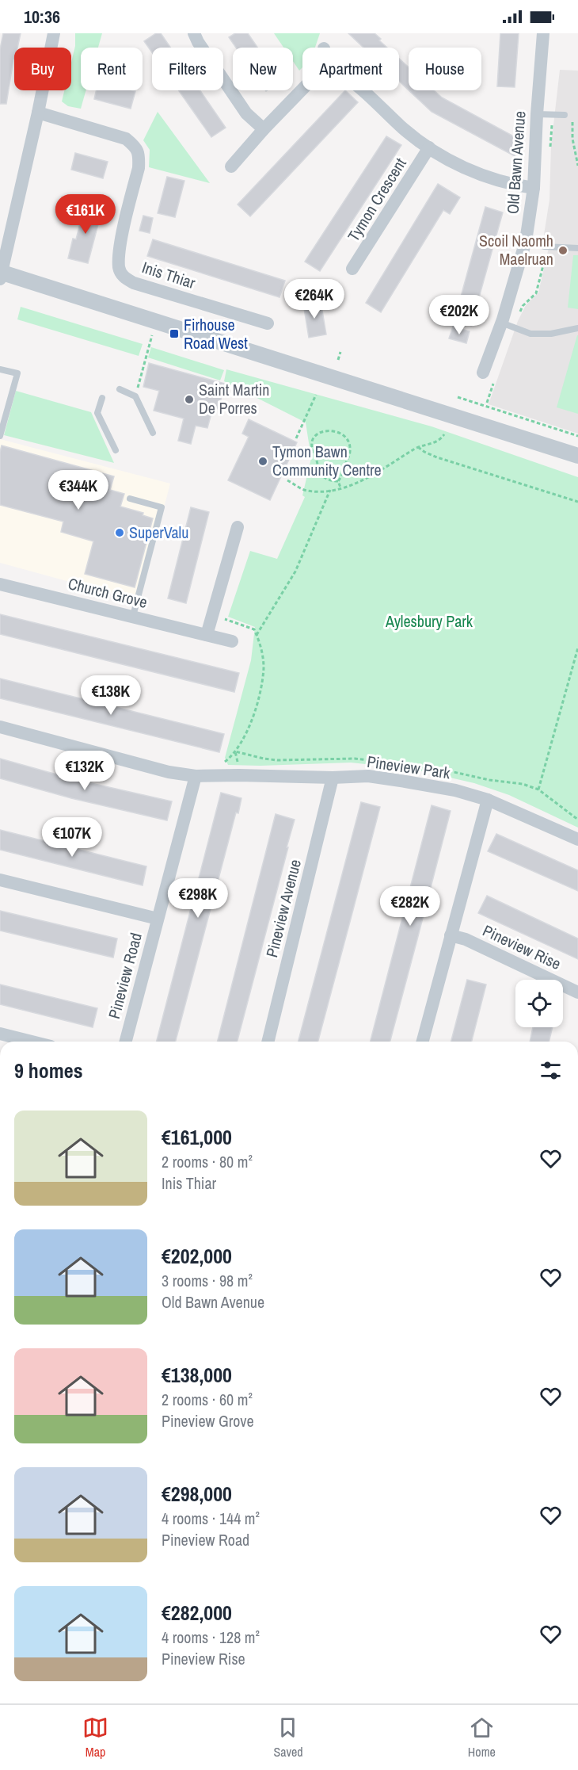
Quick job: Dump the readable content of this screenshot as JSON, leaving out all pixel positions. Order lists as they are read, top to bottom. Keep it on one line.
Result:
{"streets":{"street":["Old Bawn Avenue","Tymon Crescent","Inis Thiar","Church Grove","Pineview Park","Pineview Avenue","Pineview Rise","Pineview Road"]},"crossings":[["Pineview Park","Pineview Avenue"],["Pineview Park","Pineview Road"]],"parks":["Aylesbury Park"],"places":{"other":["Scoil Naomh Maelruan","Saint Martin De Porres","Tymon Bawn Community Centre","SuperValu"],"transit":["Firhouse Road West"]},"page":{"status":"10:36","chip":["Buy","Rent","Filters","New","Apartment","House"],"price":["€161K","€264K","€202K","€344K","€138K","€132K","€107K","€298K","€282K"],"heading":"9 homes","list":[{"name":"€161,000","note":"2 rooms · 80 m² · Inis Thiar"},{"name":"€202,000","note":"3 rooms · 98 m² · Old Bawn Avenue"},{"name":"€138,000","note":"2 rooms · 60 m² · Pineview Grove"},{"name":"€298,000","note":"4 rooms · 144 m² · Pineview Road"},{"name":"€282,000","note":"4 rooms · 128 m² · Pineview Rise"}],"tabs":["Map","Saved","Home"]}}
